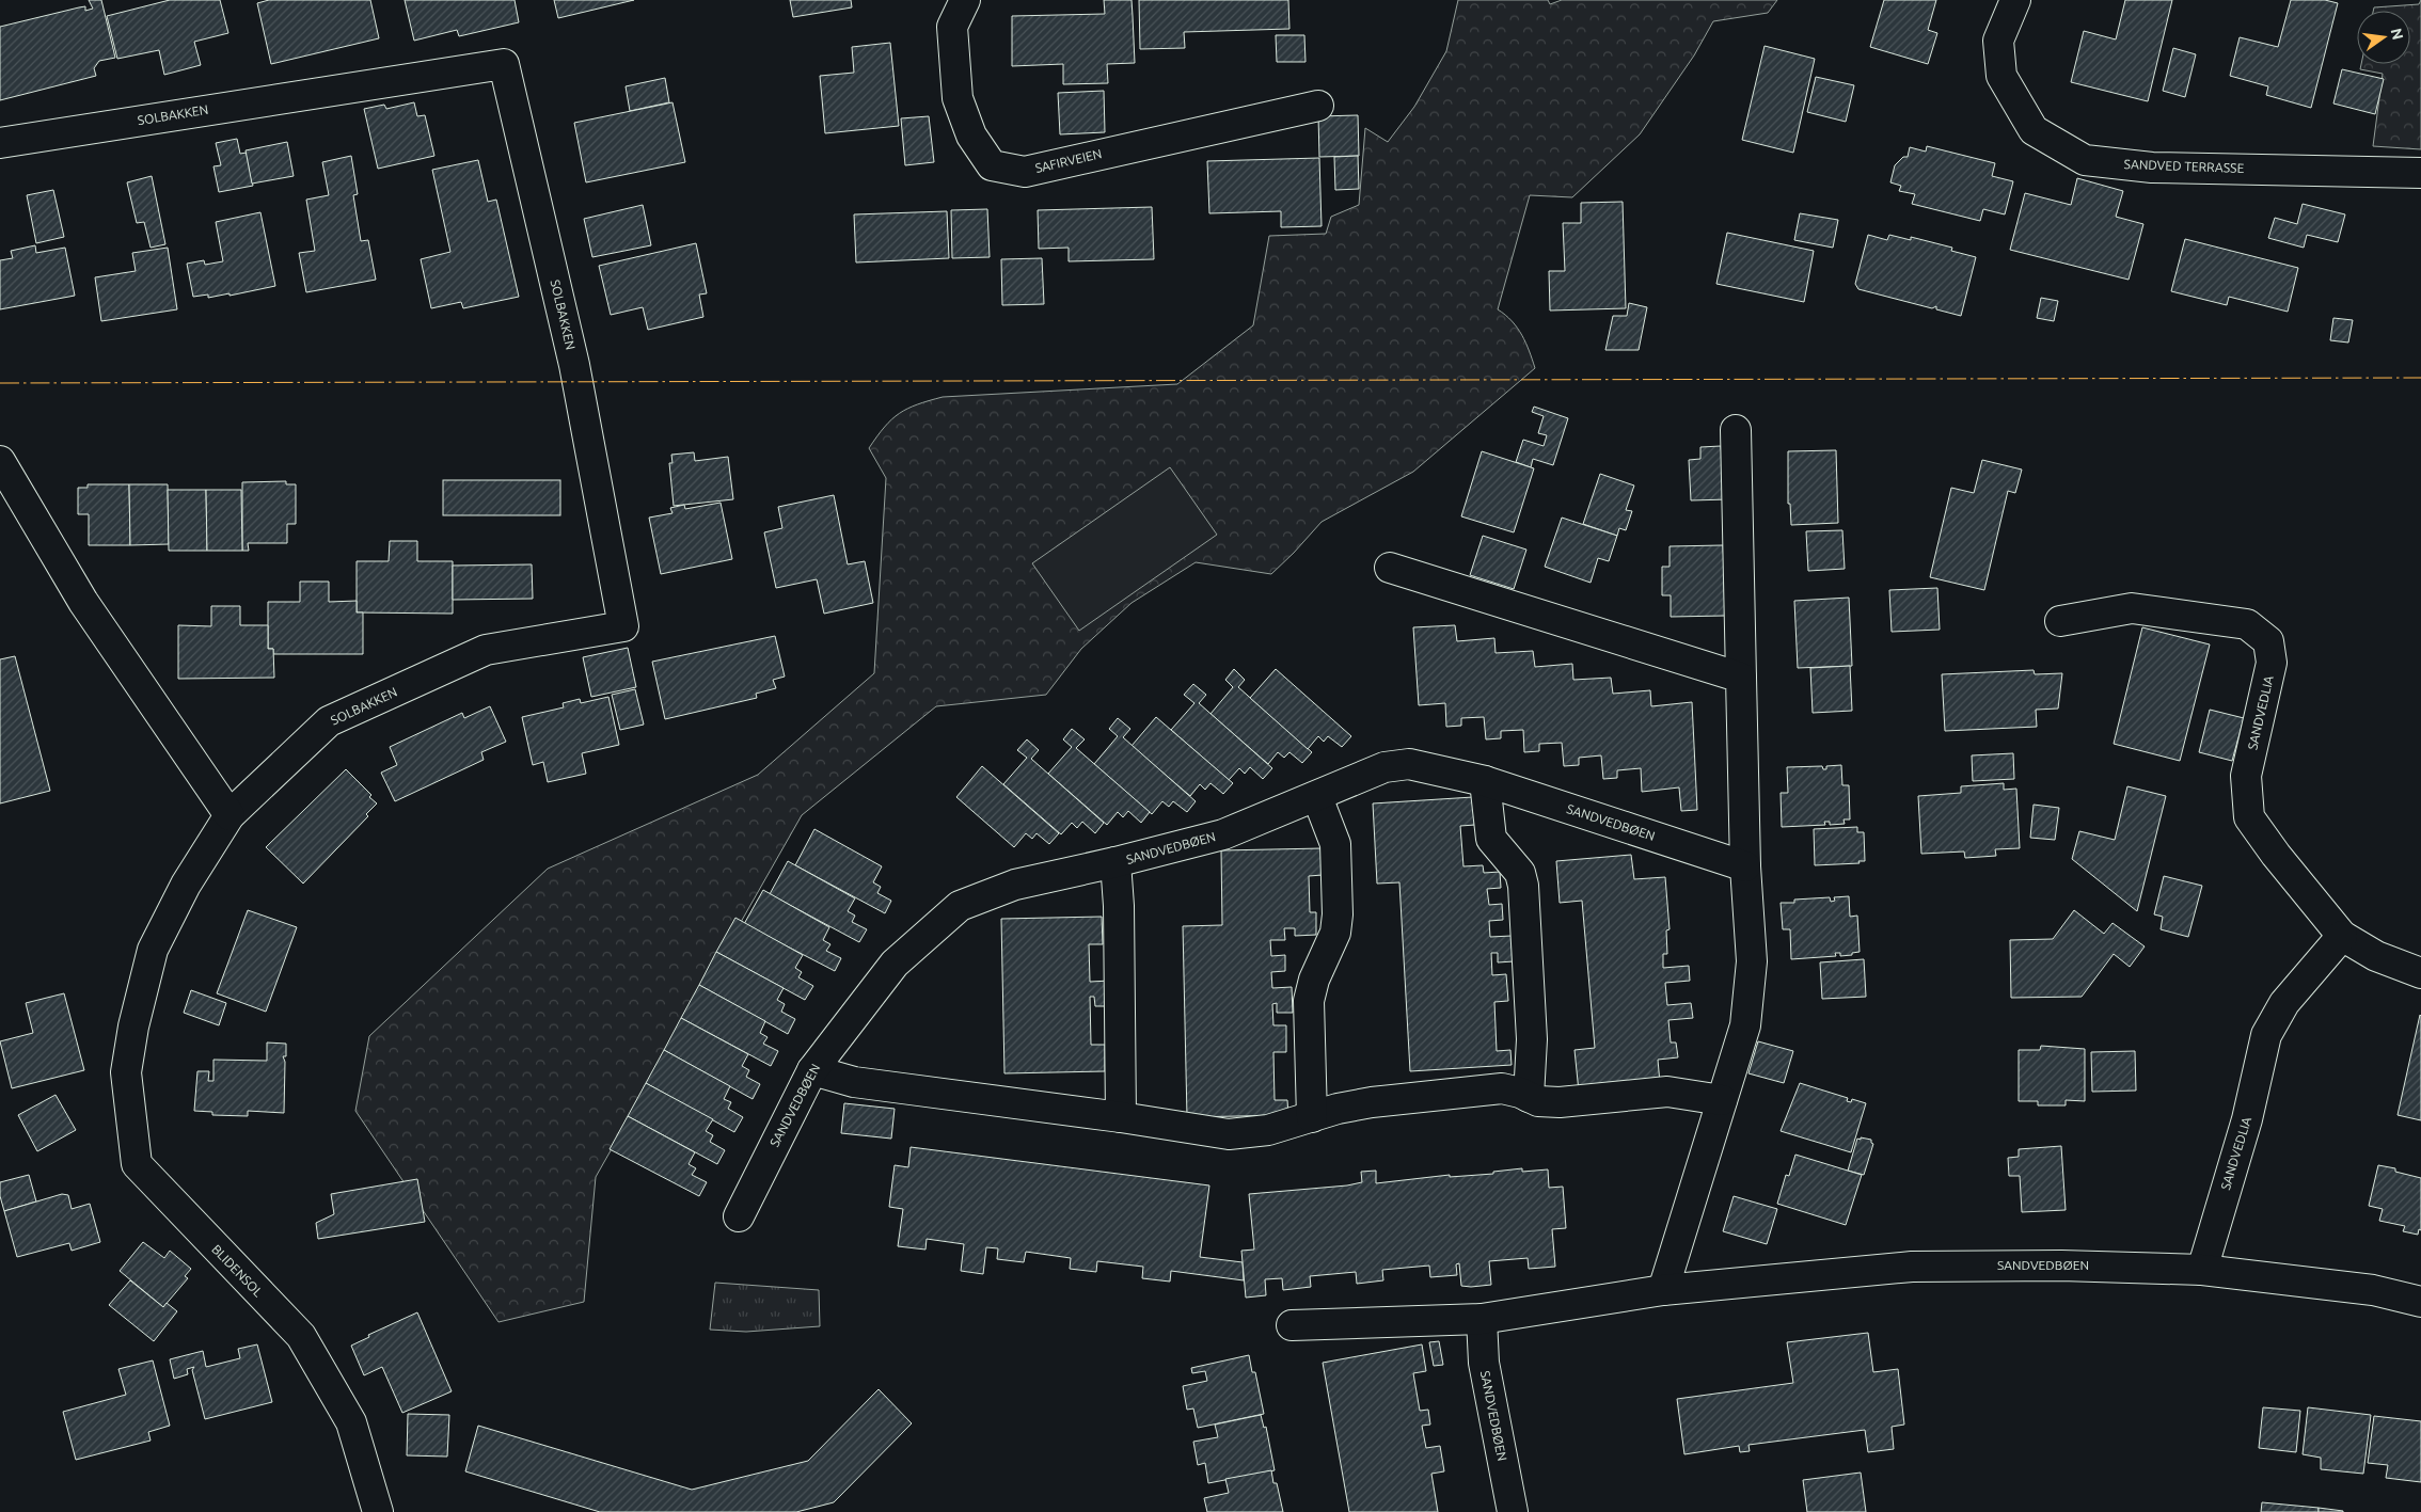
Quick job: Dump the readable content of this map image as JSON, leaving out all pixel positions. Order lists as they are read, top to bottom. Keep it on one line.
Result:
{"streets":{"street":["SOLBAKKEN","SAFIRVEIEN","SANDVED TERRASSE","SANDVEDLIA","SANDVEDBØEN","BLIDENSOL"]},"crossings":[["SOLBAKKEN","BLIDENSOL"],["SANDVEDLIA","SANDVEDBØEN"]],"north":"right"}
